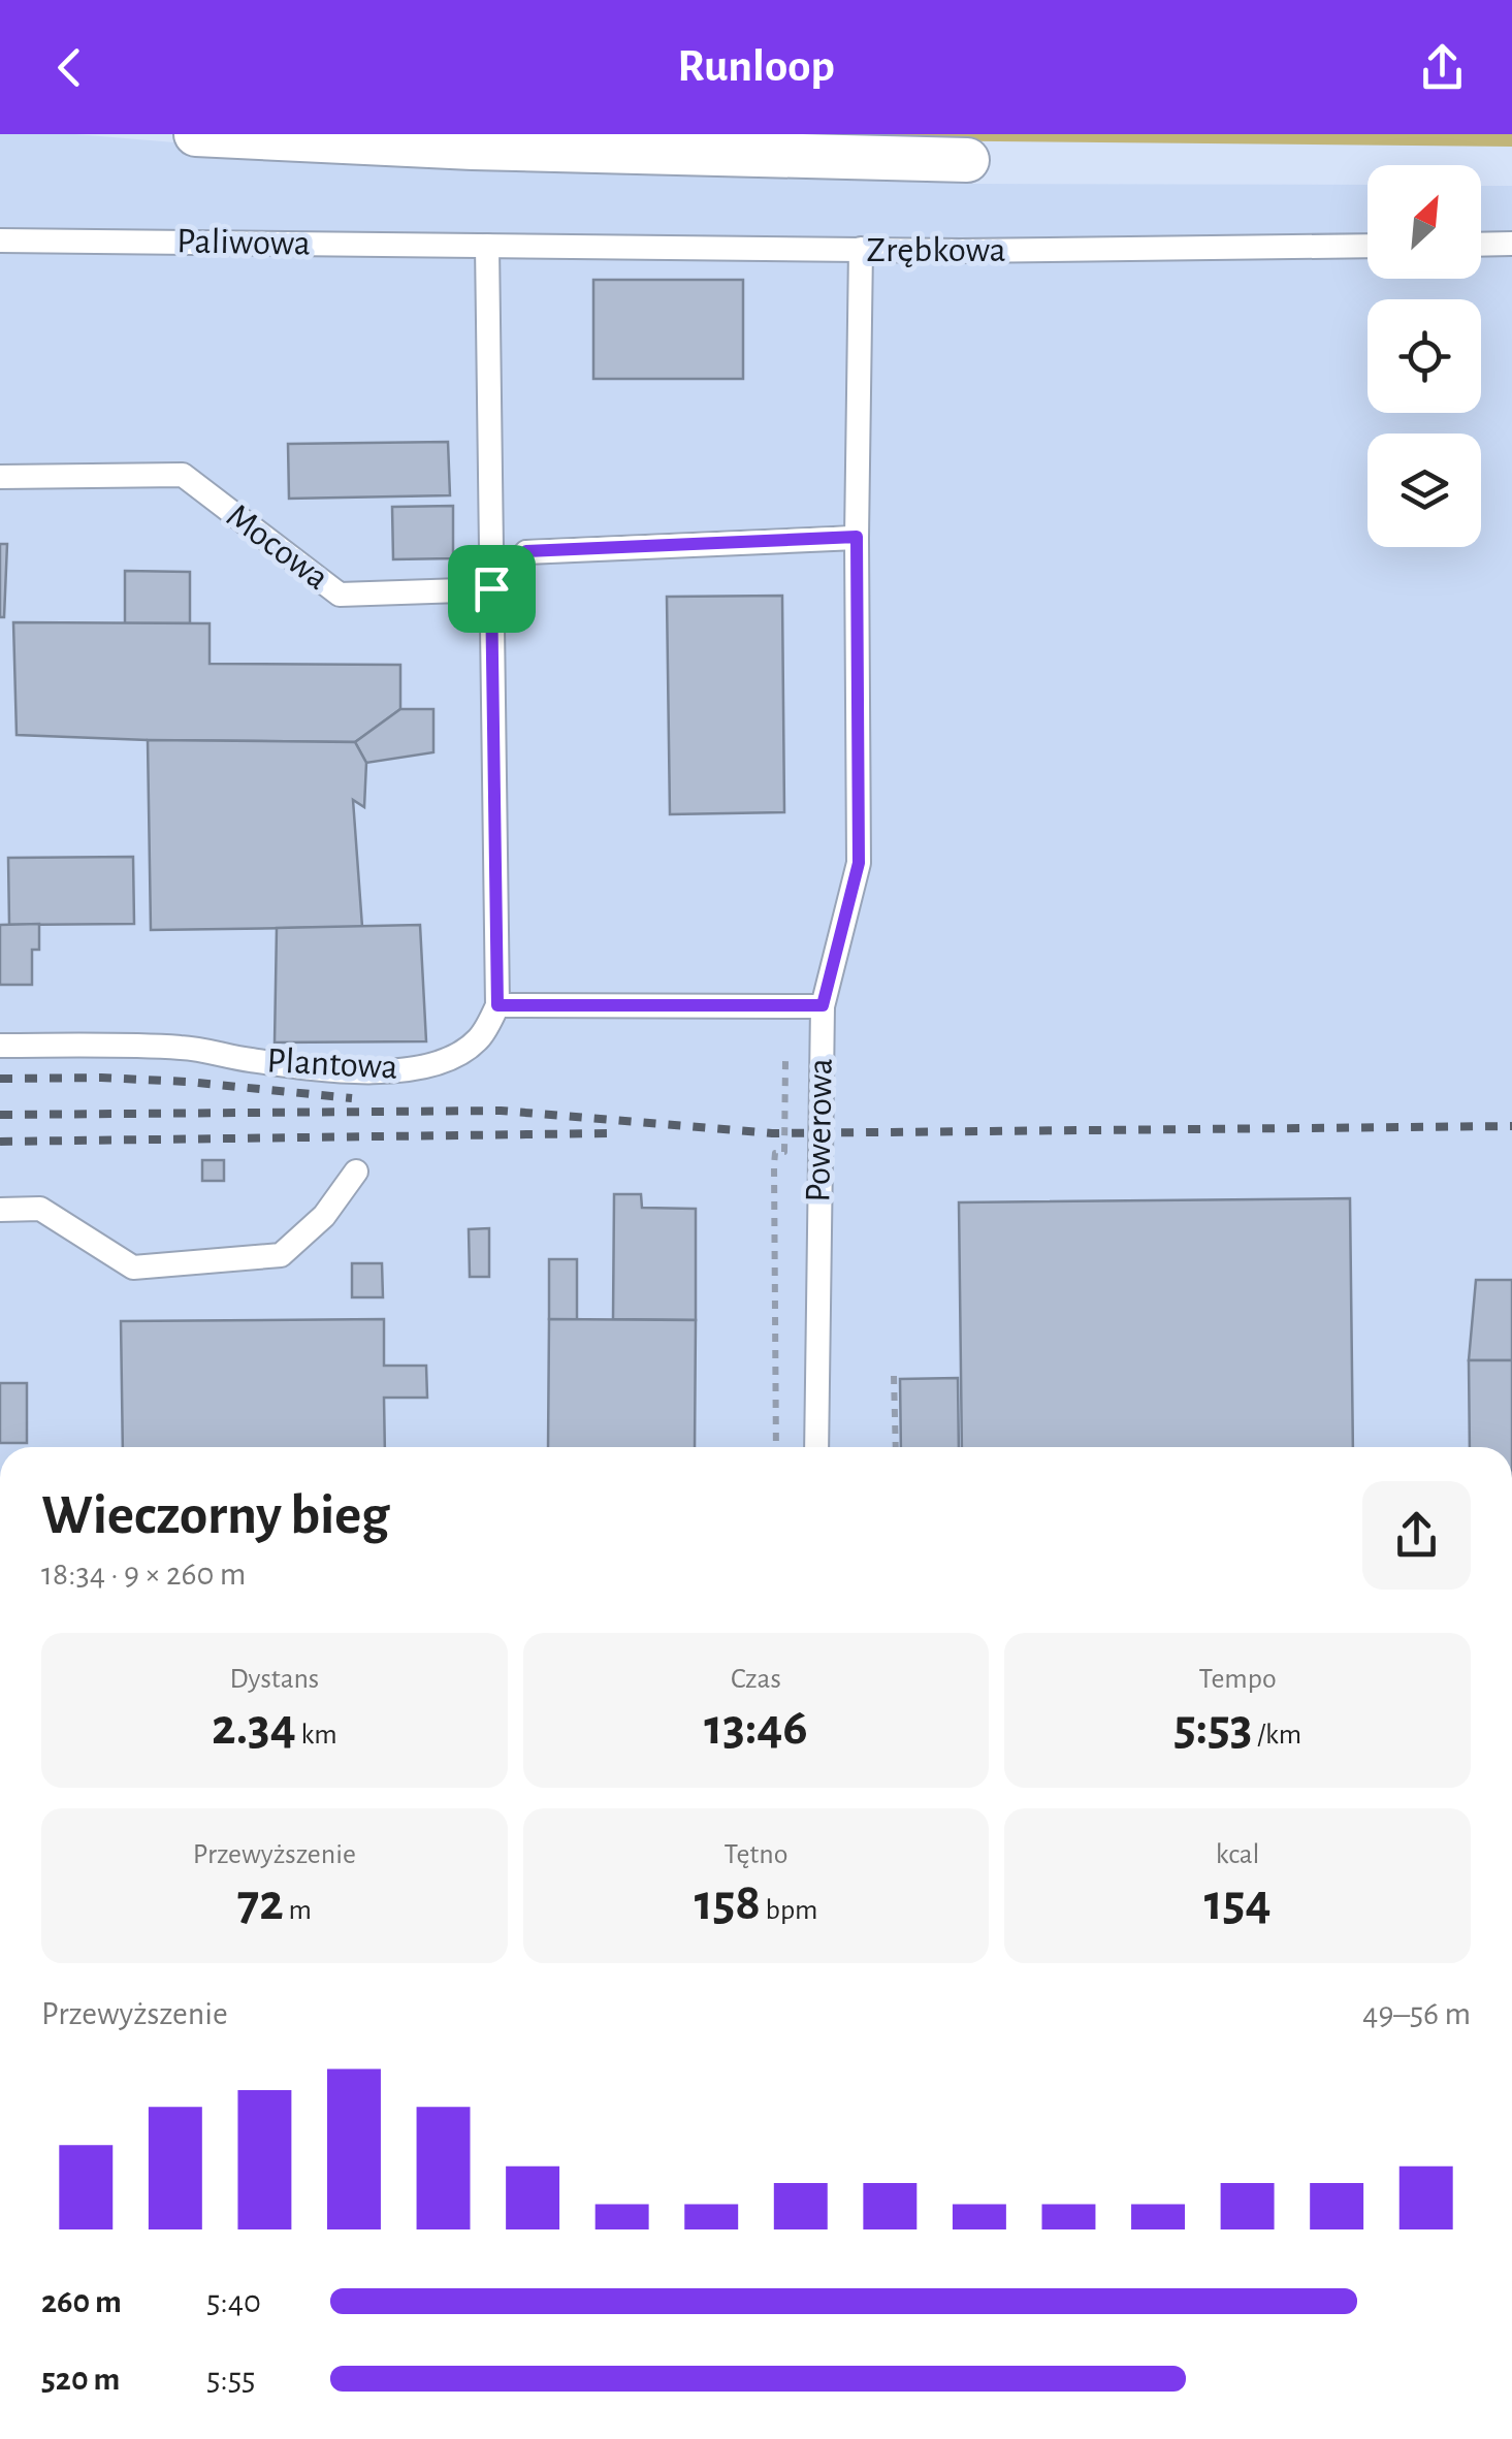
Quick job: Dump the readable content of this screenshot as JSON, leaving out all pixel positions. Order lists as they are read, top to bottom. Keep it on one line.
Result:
{"streets":{"lane":["Paliwowa","Zrębkowa","Mocowa","Plantowa","Powerowa"]},"crossings":[["Paliwowa","Zrębkowa"],["Zrębkowa","Powerowa"]],"north":"top right","page":{"header":"Runloop","heading":["Wieczorny bieg","18:34 · 9 × 260 m"],"stats":[["Dystans","2.34 km"],["Czas","13:46"],["Tempo","5:53 /km"],["Przewyższenie","72 m"],["Tętno","158 bpm"],["kcal","154"]],"chart":["Przewyższenie","49–56 m"],"list":[{"name":"260 m","note":"5:40"},{"name":"520 m","note":"5:55"}]}}
